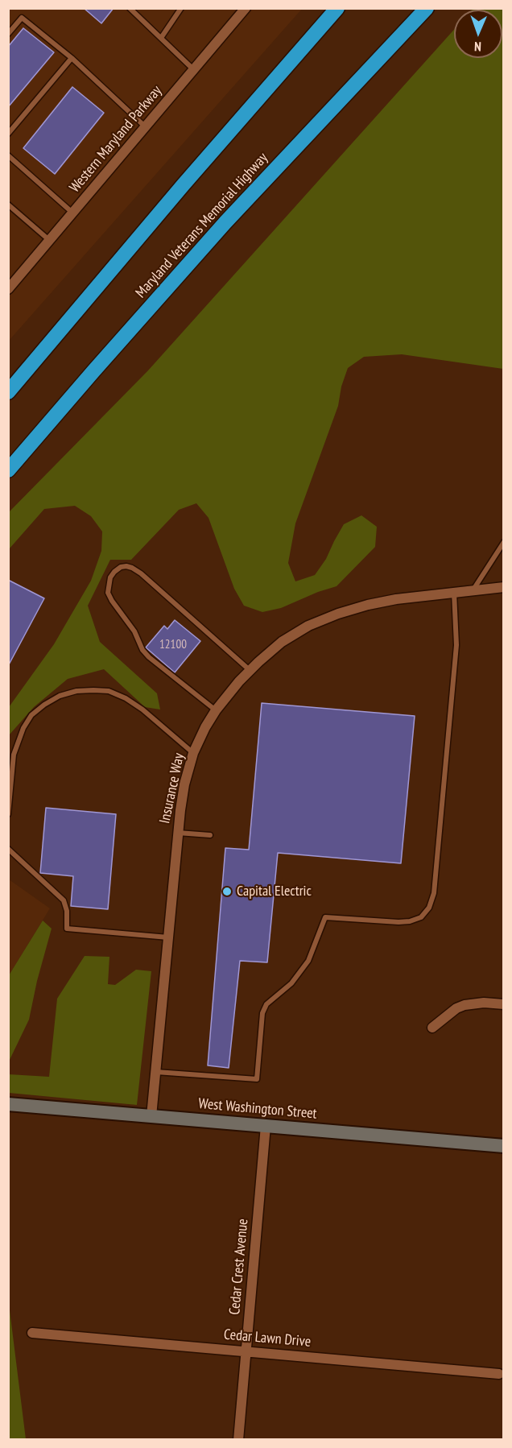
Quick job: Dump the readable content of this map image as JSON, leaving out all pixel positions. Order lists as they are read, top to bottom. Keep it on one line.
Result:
{"streets":{"highway":["Maryland Veterans Memorial Highway"],"main road":["West Washington Street"],"street":["Western Maryland Parkway","Insurance Way","Cedar Crest Avenue","Cedar Lawn Drive"]},"crossings":[["Insurance Way","West Washington Street"],["West Washington Street","Cedar Crest Avenue"],["Cedar Crest Avenue","Cedar Lawn Drive"]],"places":["Capital Electric"],"house_numbers":["12100"],"north":"bottom"}
